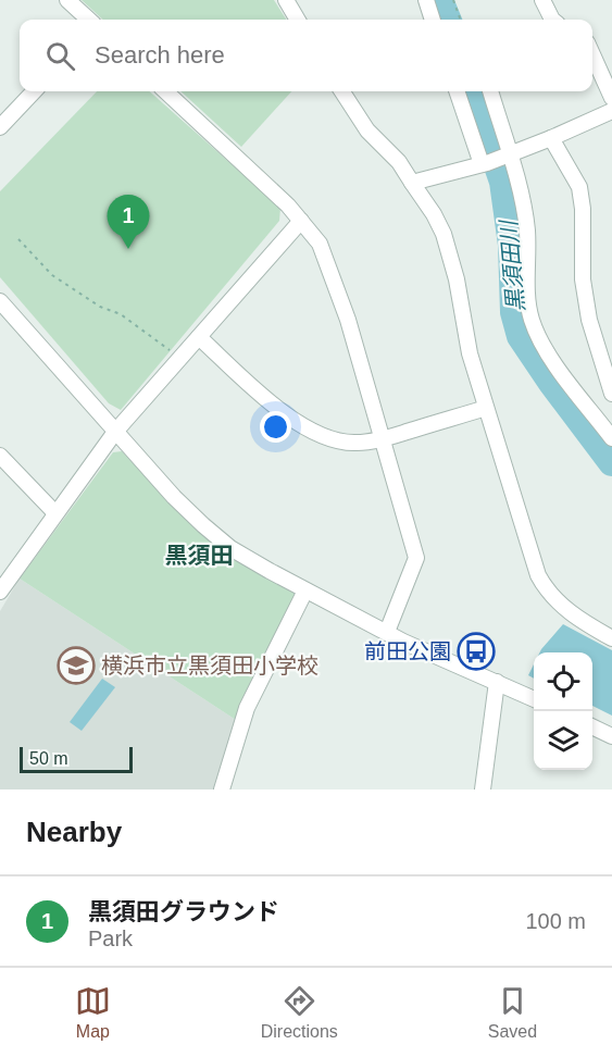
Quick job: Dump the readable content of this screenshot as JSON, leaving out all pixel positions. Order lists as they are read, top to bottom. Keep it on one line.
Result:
{"districts":["黒須田"],"water":["黒須田川"],"places":{"bus stop":["前田公園"],"school or university":["横浜市立黒須田小学校"]},"scale_bar":"50 m","page":{"search":"Search here","pins":"1","scale":"50 m","heading":"Nearby","list":[{"mark":"1","name":"黒須田グラウンド","note":"Park","value":"100 m"}],"nav":["Map","Directions","Saved"]}}
